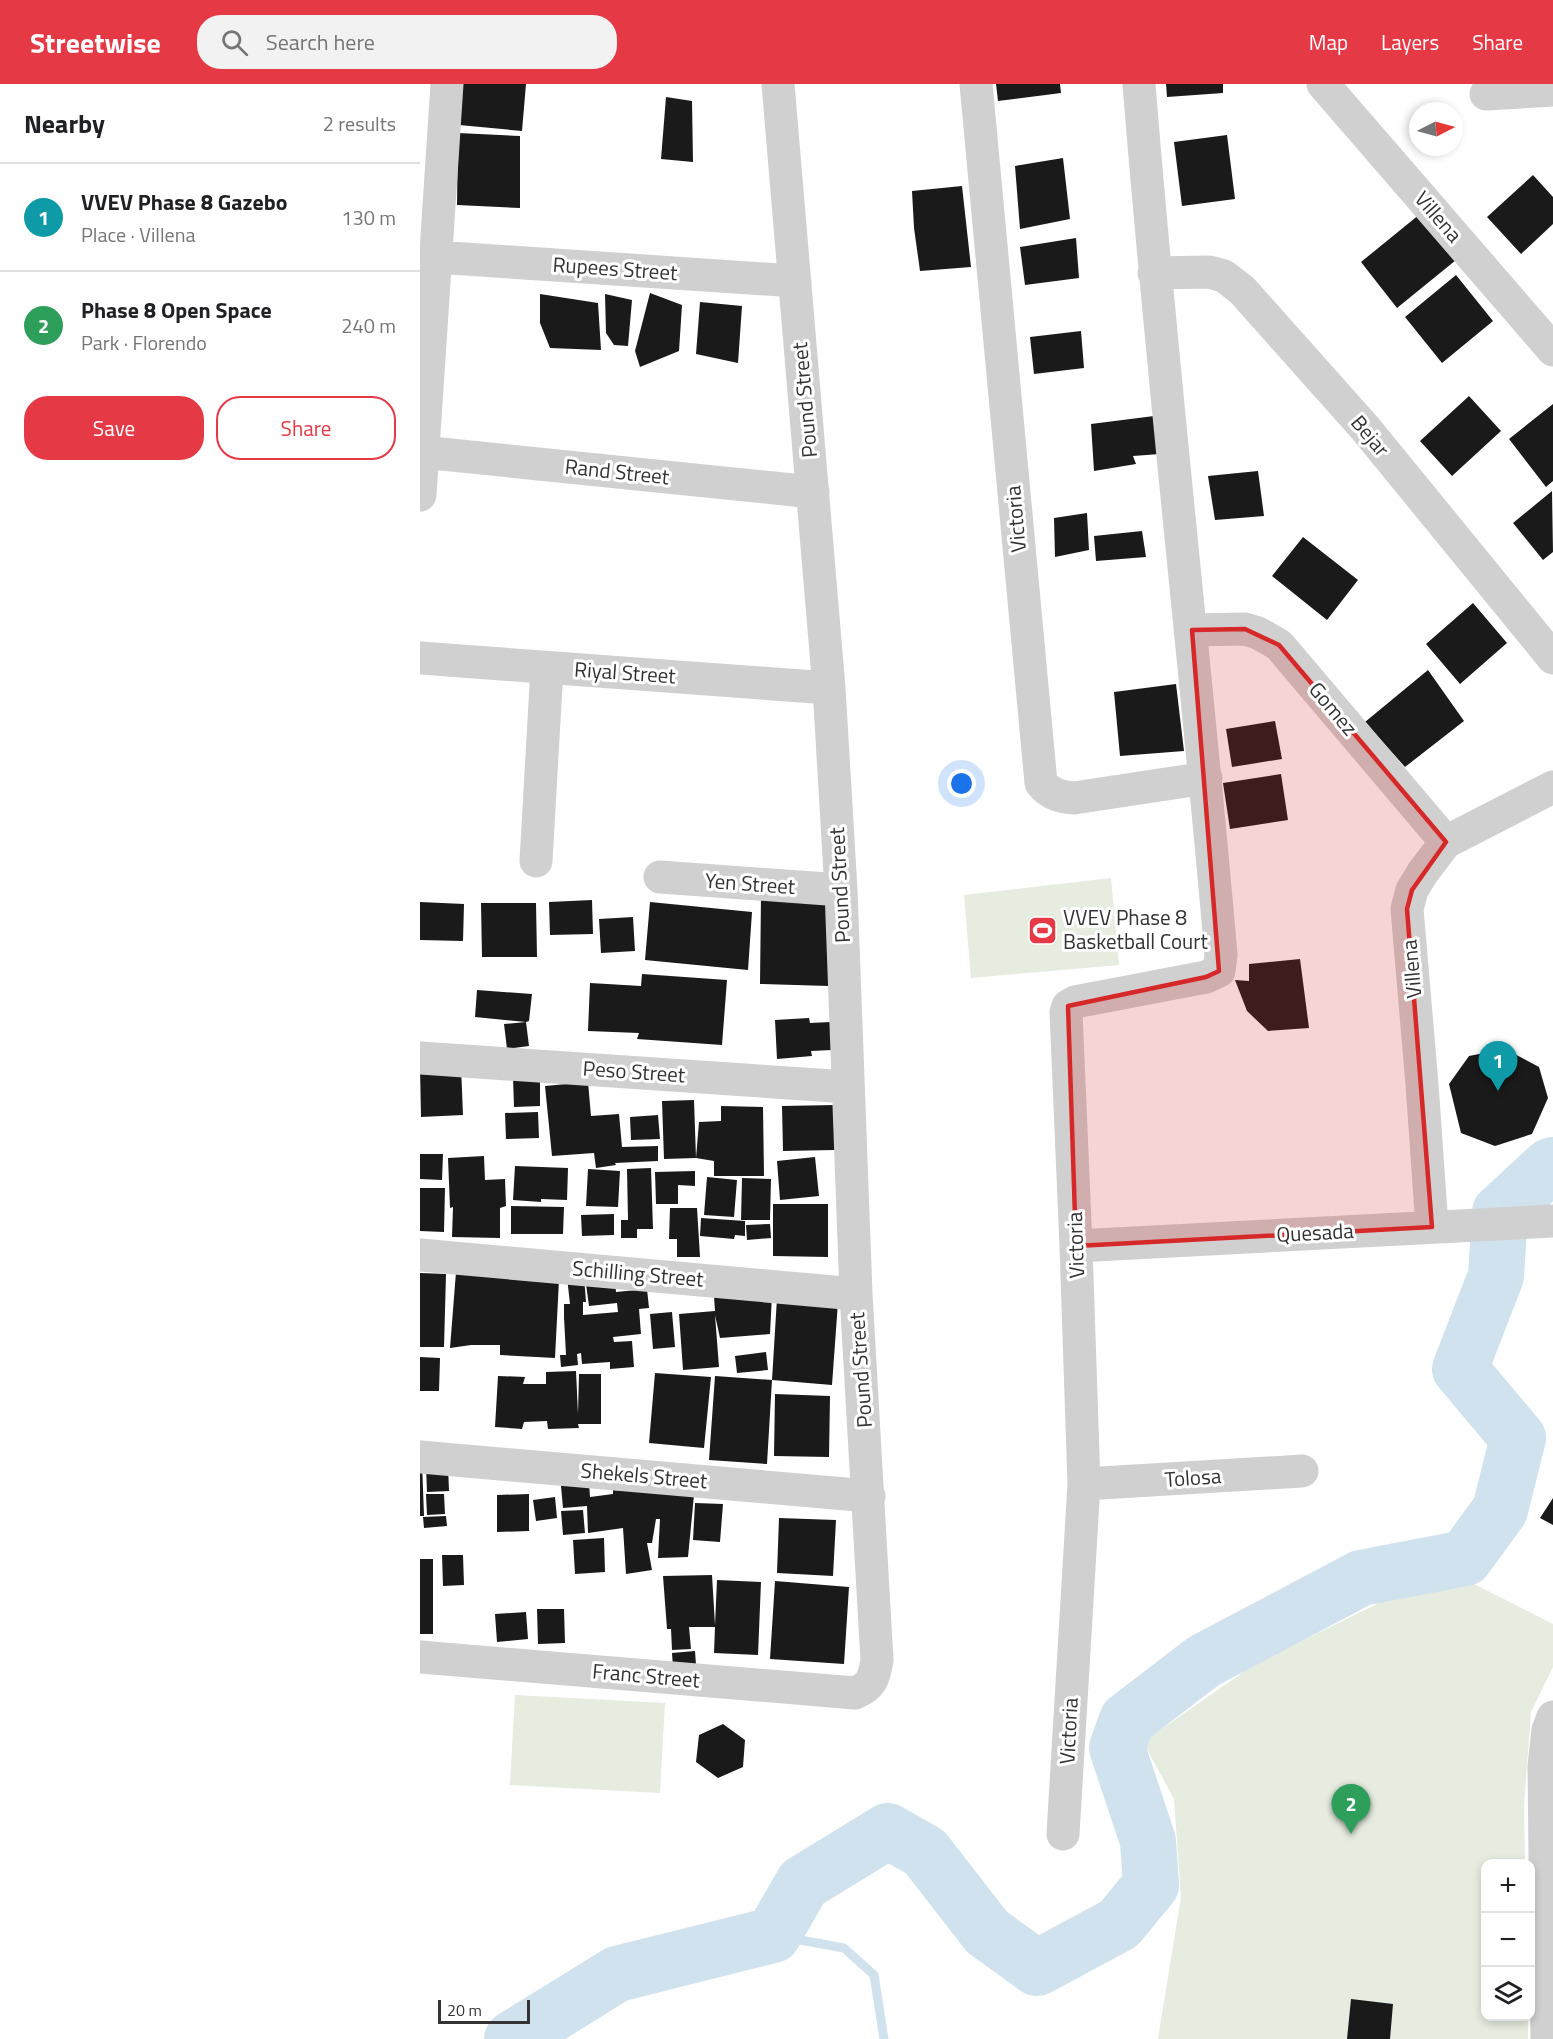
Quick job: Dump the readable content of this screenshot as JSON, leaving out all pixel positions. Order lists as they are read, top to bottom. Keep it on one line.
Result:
{"streets":{"street":["Villena","Rupees Street","Pound Street","Bejar","Rand Street","Victoria","Riyal Street","Gomez","Yen Street","Peso Street","Quesada","Schilling Street","Shekels Street","Tolosa","Franc Street"]},"crossings":[["Villena","Gomez"],["Villena","Quesada"],["Rupees Street","Pound Street"],["Pound Street","Rand Street"],["Pound Street","Riyal Street"],["Pound Street","Yen Street"],["Pound Street","Peso Street"],["Pound Street","Schilling Street"],["Pound Street","Shekels Street"],["Pound Street","Franc Street"],["Bejar","Victoria"],["Victoria","Gomez"],["Victoria","Quesada"],["Victoria","Tolosa"]],"places":{"sports":["VVEV Phase 8 Basketball Court"]},"scale_bar":"20 m","north":"right","page":{"header":"Streetwise","search":"Search here","nav":["Map","Layers","Share"],"heading":["Nearby","2 results"],"list":[{"mark":"1","name":"VVEV Phase 8 Gazebo","note":"Place · Villena","value":"130 m"},{"mark":"2","name":"Phase 8 Open Space","note":"Park · Florendo","value":"240 m"}],"buttons":["Save","Share"],"pins":["1","2"],"map_buttons":["+","−"],"scale":"20 m"}}
